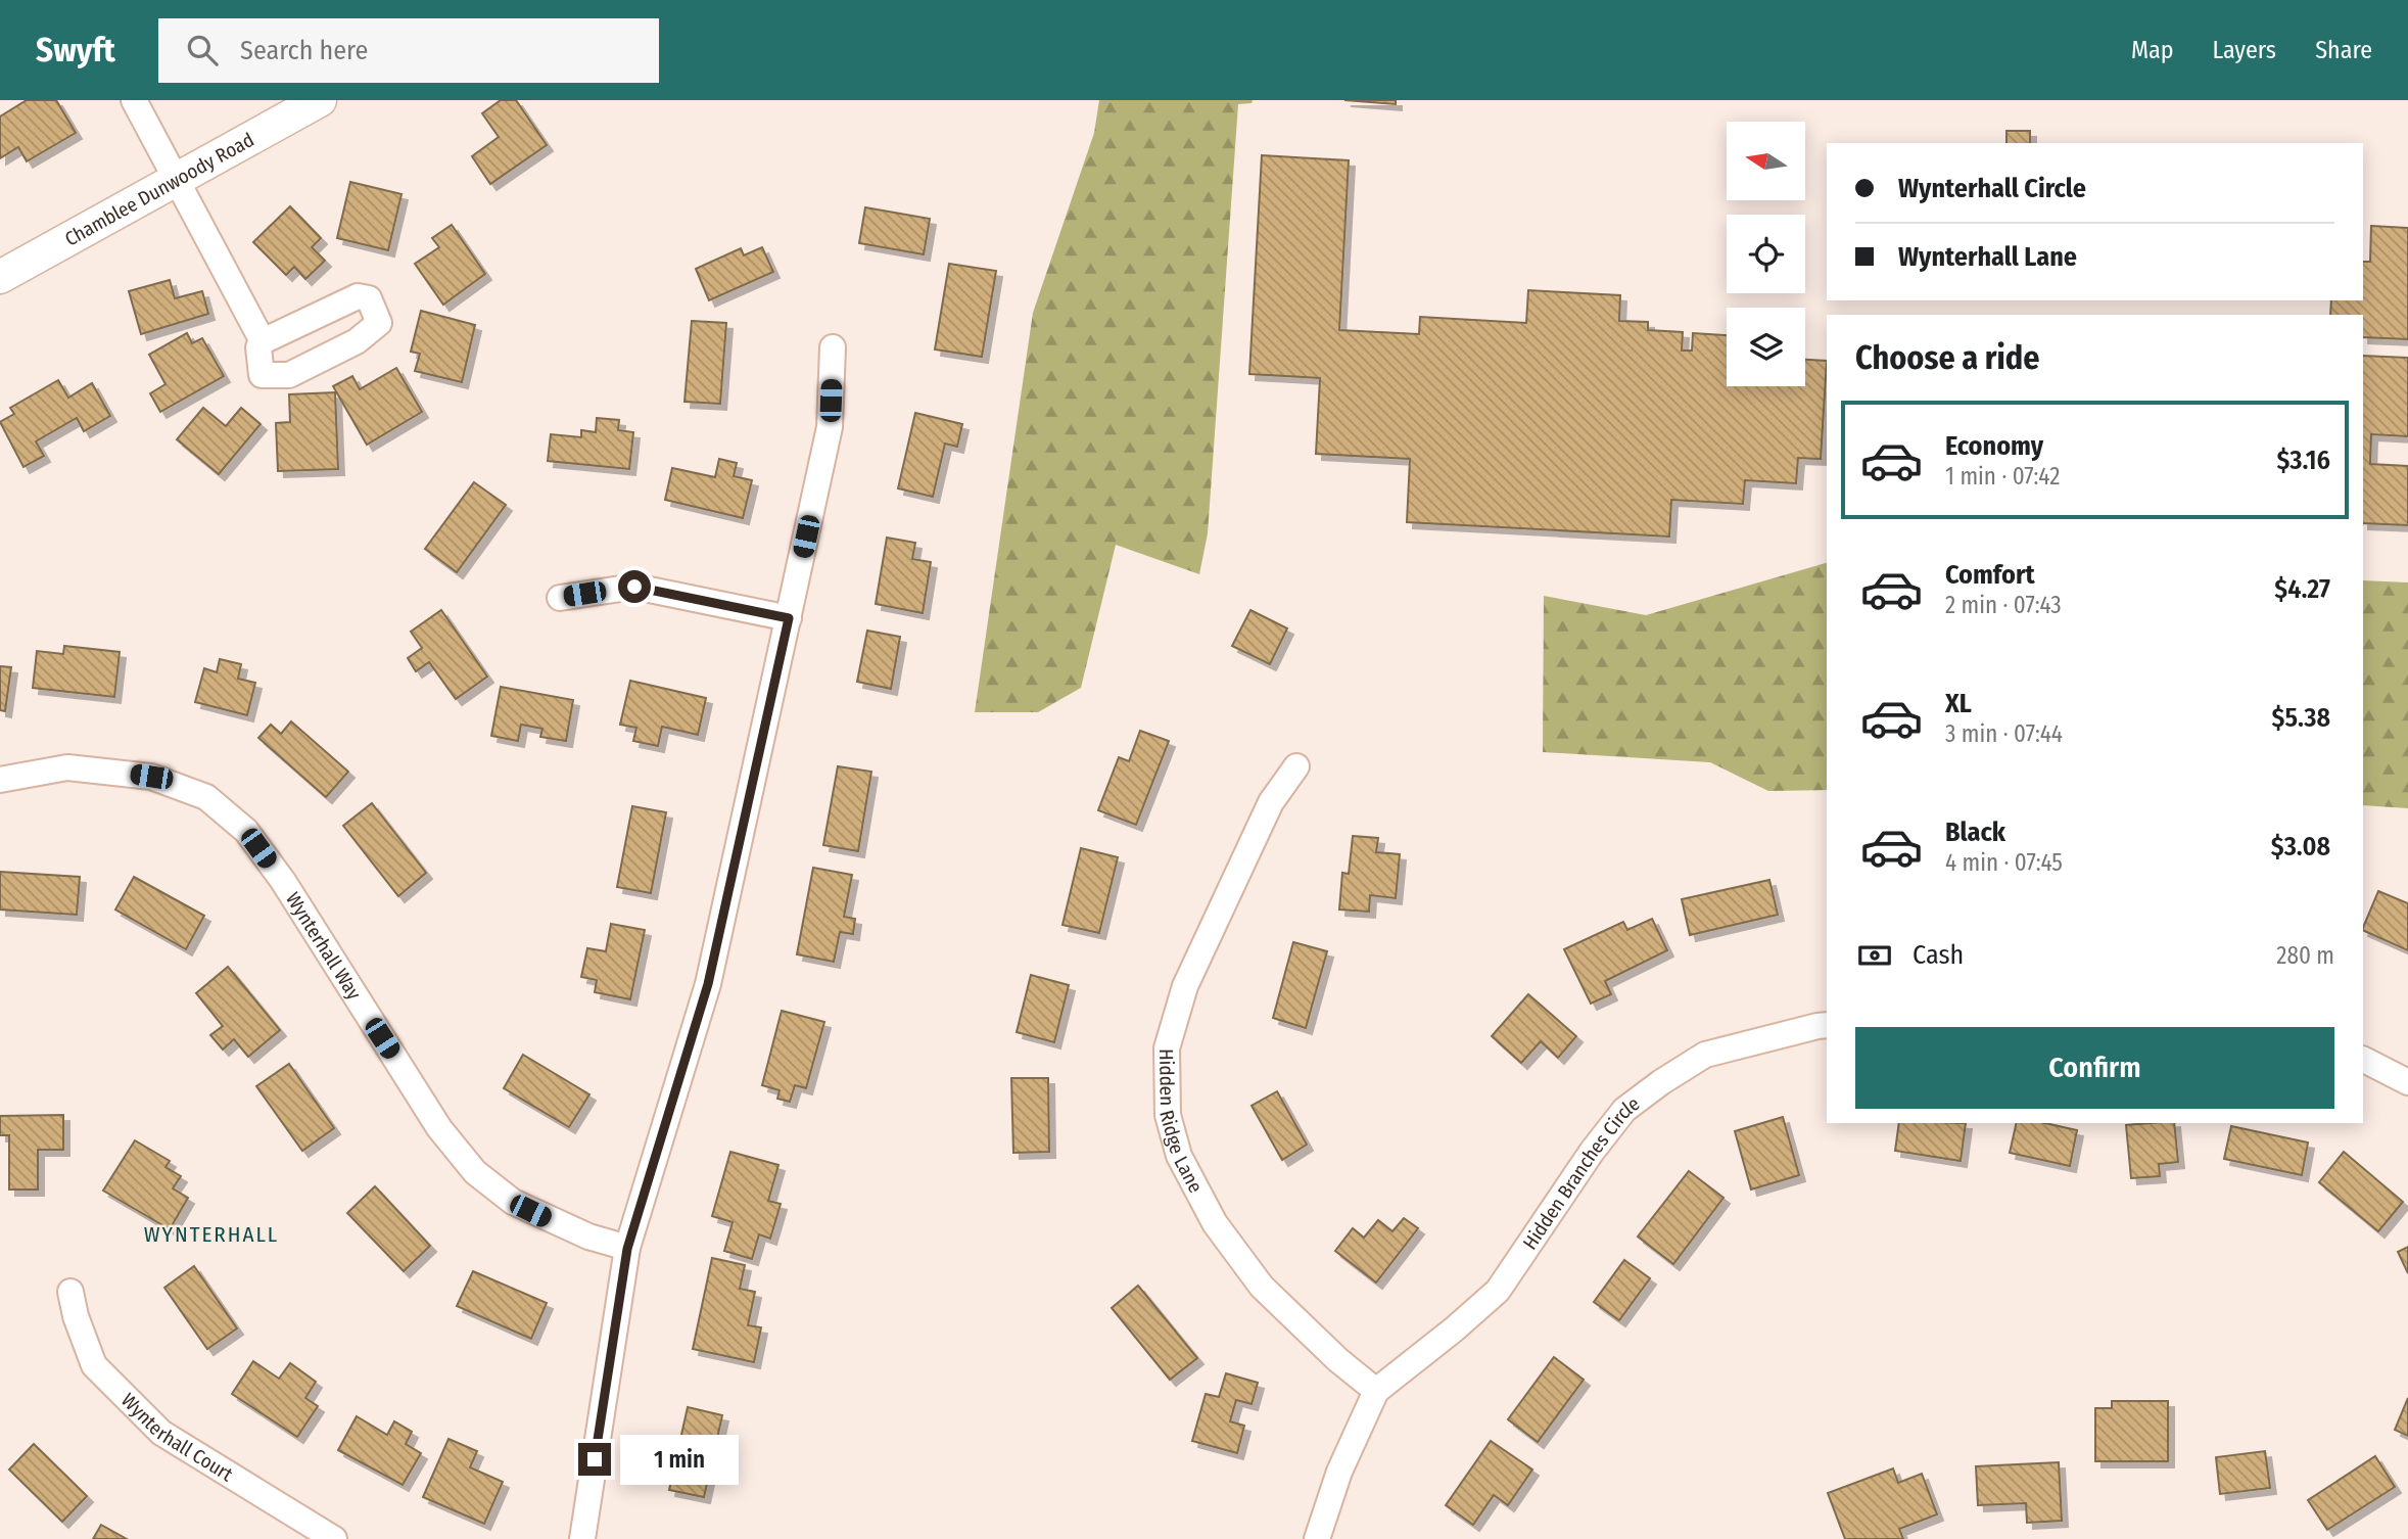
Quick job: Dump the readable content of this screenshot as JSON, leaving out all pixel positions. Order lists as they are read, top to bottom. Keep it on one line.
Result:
{"streets":{"street":["Chamblee Dunwoody Road","Wynterhall Way","Hidden Ridge Lane","Hidden Branches Circle","Wynterhall Court"]},"crossings":[["Hidden Ridge Lane","Hidden Branches Circle"]],"districts":["WYNTERHALL"],"north":"left","page":{"header":"Swyft","search":"Search here","nav":["Map","Layers","Share"],"banner":["Wynterhall Circle","Wynterhall Lane"],"heading":"Choose a ride","list":[{"name":"Economy","note":"1 min · 07:42","value":"$3.16"},{"name":"Comfort","note":"2 min · 07:43","value":"$4.27"},{"name":"XL","note":"3 min · 07:44","value":"$5.38"},{"name":"Black","note":"4 min · 07:45","value":"$3.08"}],"pay":["Cash","280 m"],"buttons":"Confirm","bubble":"1 min"}}
